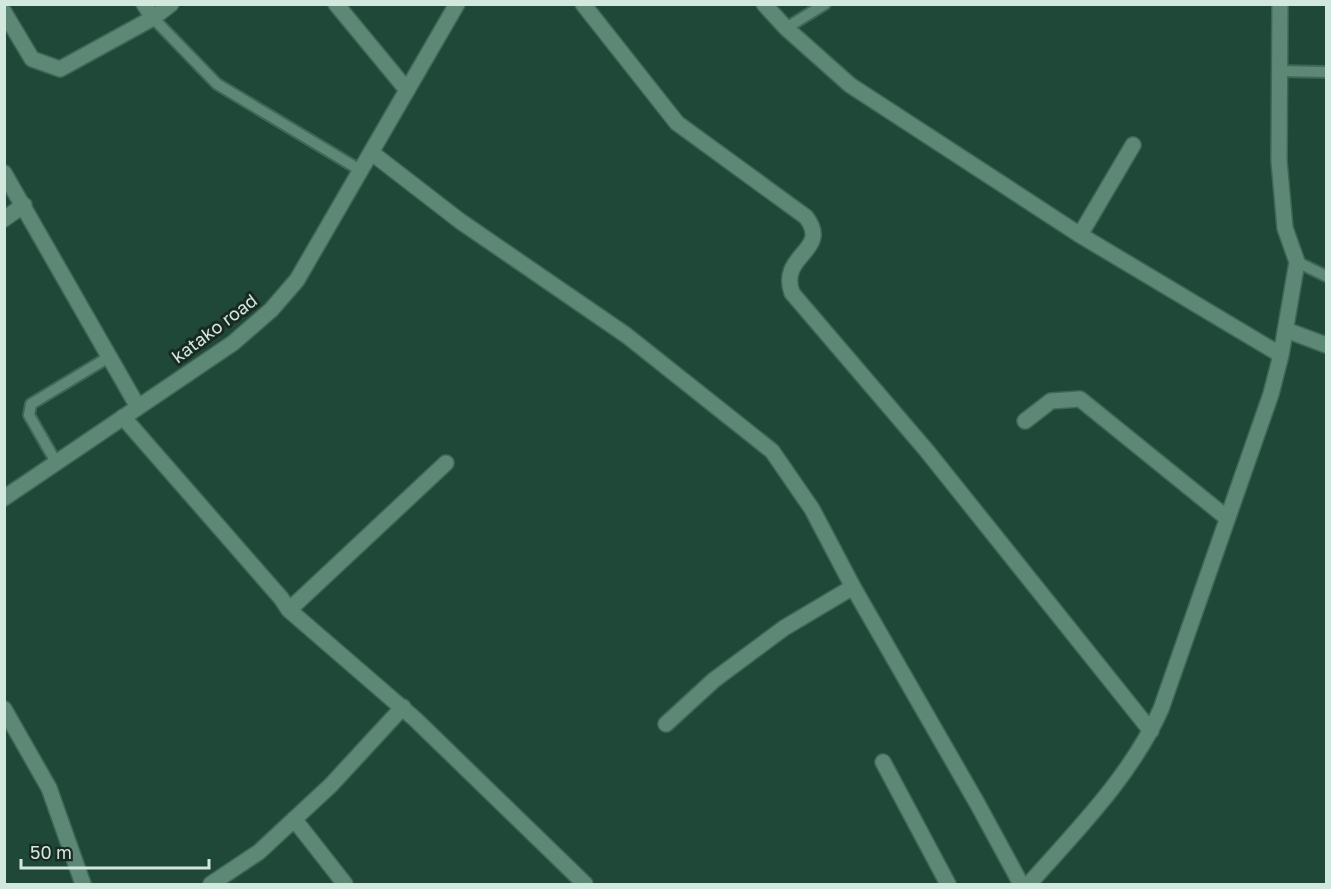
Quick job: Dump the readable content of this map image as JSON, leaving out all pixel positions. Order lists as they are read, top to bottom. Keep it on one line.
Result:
{"streets":{"street":["katako road"]},"scale_bar":"50 m"}
